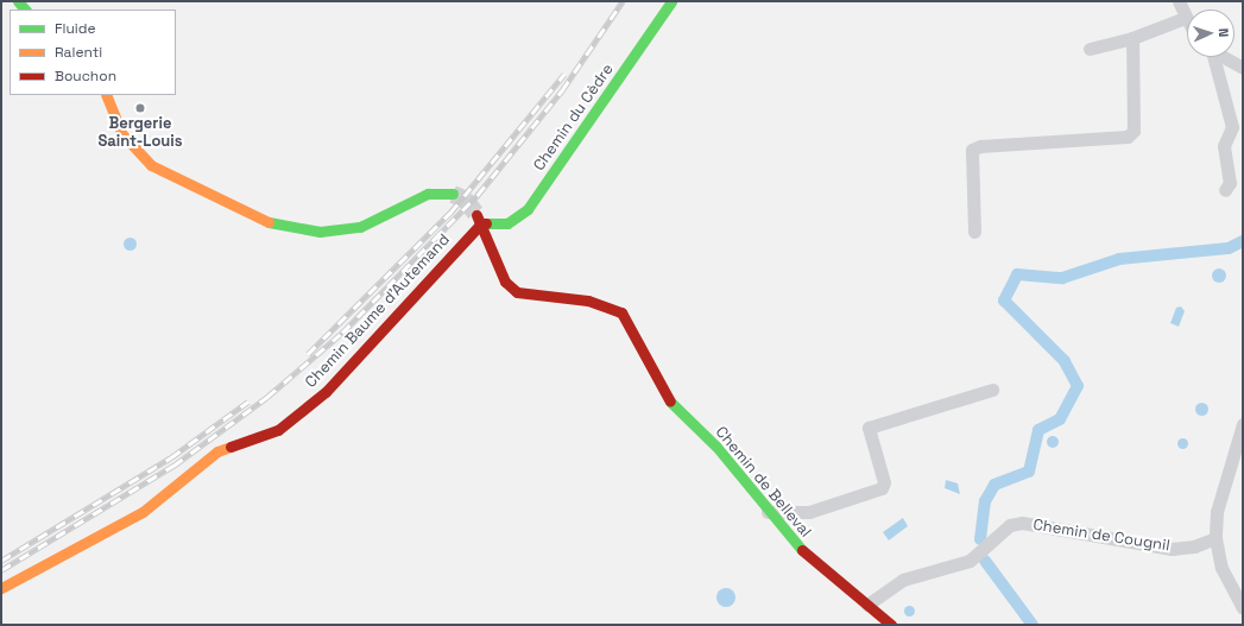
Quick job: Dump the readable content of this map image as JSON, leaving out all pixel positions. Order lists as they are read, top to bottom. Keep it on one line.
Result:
{"streets":{"street":["Chemin du Cèdre","Chemin Baume d'Autemand","Chemin de Belleval","Chemin de Cougnil"]},"crossings":[["Chemin du Cèdre","Chemin Baume d'Autemand"],["Chemin du Cèdre","Chemin de Belleval"],["Chemin Baume d'Autemand","Chemin de Belleval"],["Chemin de Belleval","Chemin de Cougnil"]],"places":["Bergerie Saint-Louis"],"legend":["Fluide","Ralenti","Bouchon"],"north":"right"}
